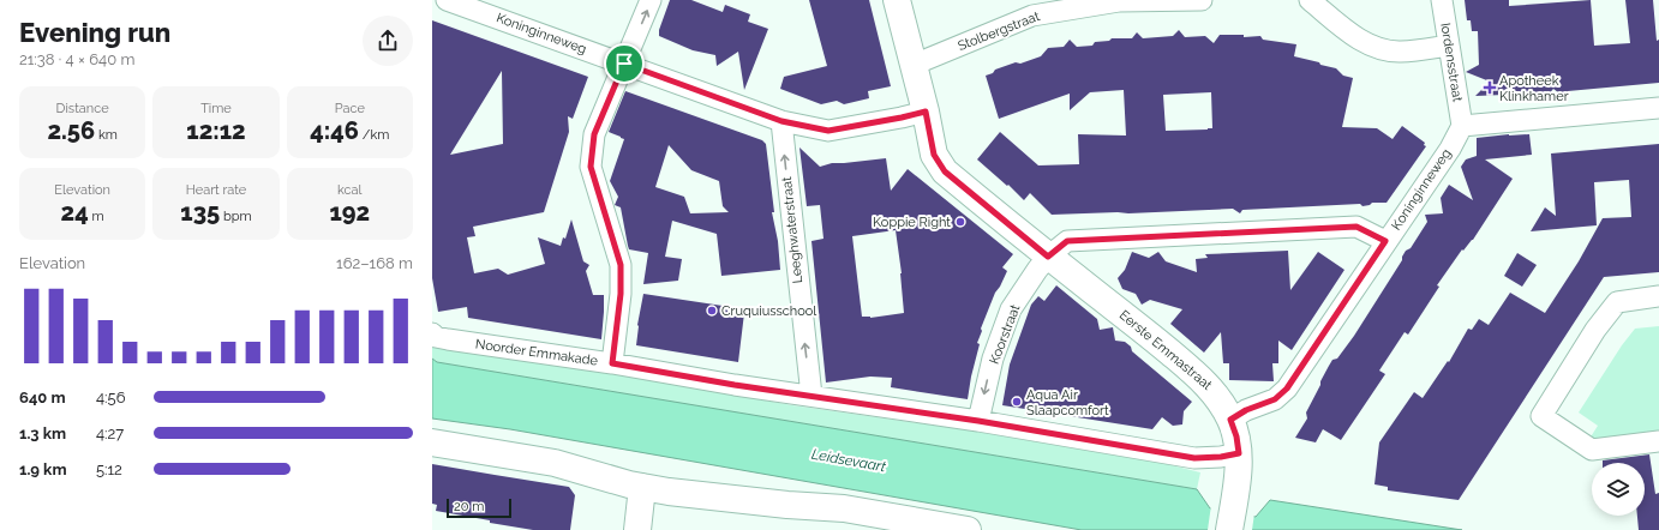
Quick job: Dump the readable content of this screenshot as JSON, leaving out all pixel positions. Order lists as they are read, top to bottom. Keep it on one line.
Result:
{"streets":{"street":["Stolbergstraat","Koninginneweg","Iordensstraat","Leeghwaterstraat","Koorstraat","Eerste Emmastraat","Noorder Emmakade"]},"crossings":[["Koninginneweg","Iordensstraat"],["Koninginneweg","Leeghwaterstraat"],["Koninginneweg","Koorstraat"],["Koninginneweg","Eerste Emmastraat"],["Leeghwaterstraat","Noorder Emmakade"],["Koorstraat","Eerste Emmastraat"],["Koorstraat","Noorder Emmakade"],["Eerste Emmastraat","Noorder Emmakade"]],"one_way":["Koorstraat"],"water":["Leidsevaart"],"places":{"health":["Apotheek Klinkhamer"],"other":["Koppie Right","Cruquiusschool","Aqua Air Slaapcomfort"]},"scale_bar":"20 m","page":{"heading":["Evening run","21:38 · 4 × 640 m"],"stats":[["Distance","2.56 km"],["Time","12:12"],["Pace","4:46 /km"],["Elevation","24 m"],["Heart rate","135 bpm"],["kcal","192"]],"chart":["Elevation","162–168 m"],"list":[{"name":"640 m","note":"4:56"},{"name":"1.3 km","note":"4:27"},{"name":"1.9 km","note":"5:12"}],"scale":"20 m"}}
